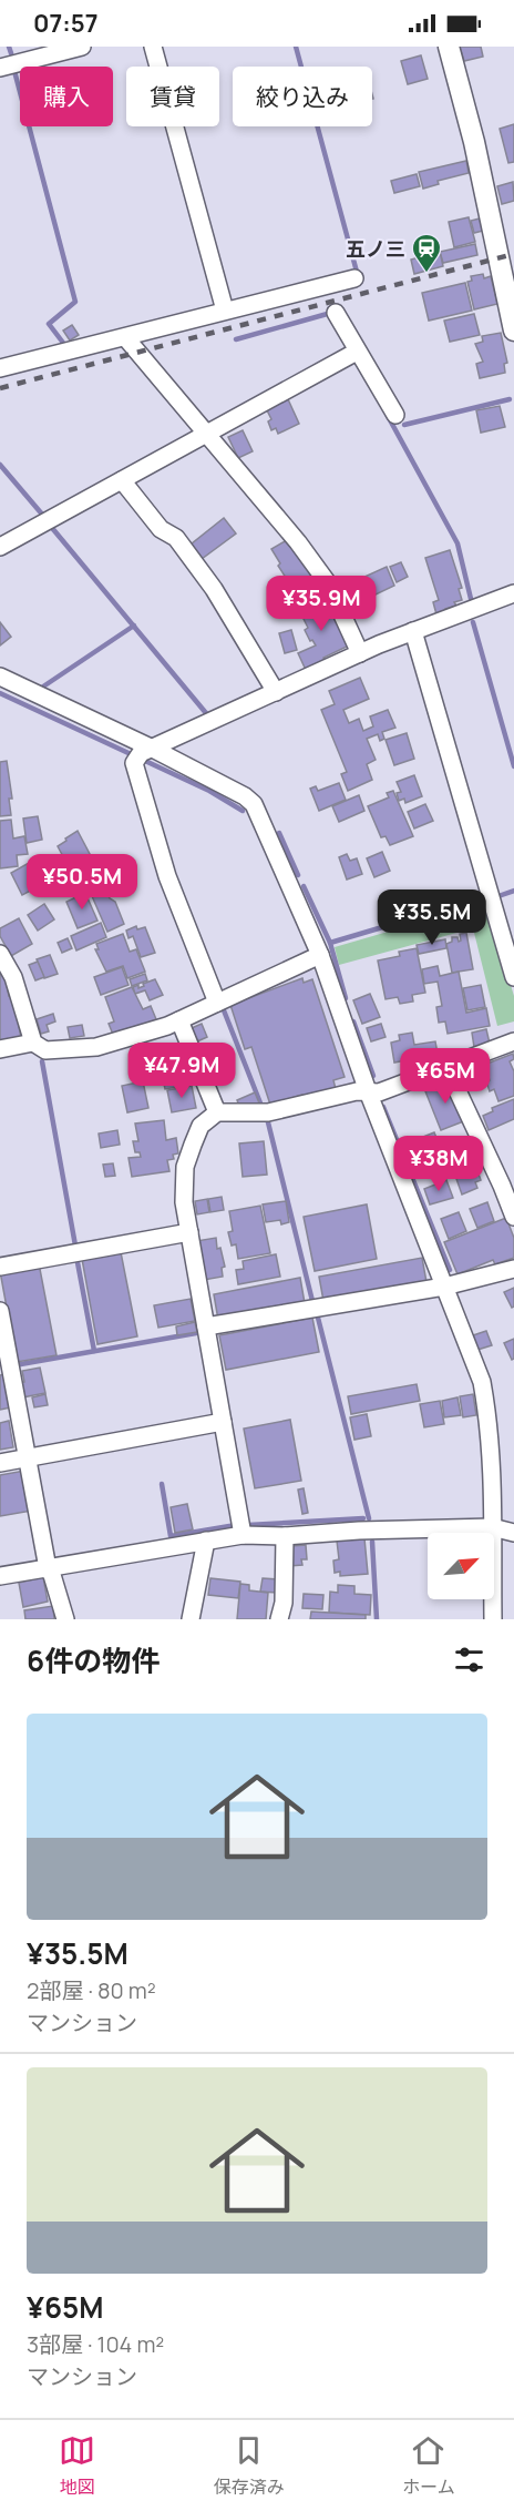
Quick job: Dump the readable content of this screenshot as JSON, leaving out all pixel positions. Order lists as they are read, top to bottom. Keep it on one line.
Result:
{"places":{"station":["五ノ三"]},"north":"top right","page":{"status":"07:57","chip":["購入","賃貸","絞り込み"],"price":["¥35.9M","¥50.5M","¥35.5M","¥47.9M","¥65M","¥38M"],"heading":"6件の物件","list":[{"name":"¥35.5M","note":"2部屋 · 80 m² · マンション"},{"name":"¥65M","note":"3部屋 · 104 m² · マンション"}],"tabs":["地図","保存済み","ホーム"]}}
